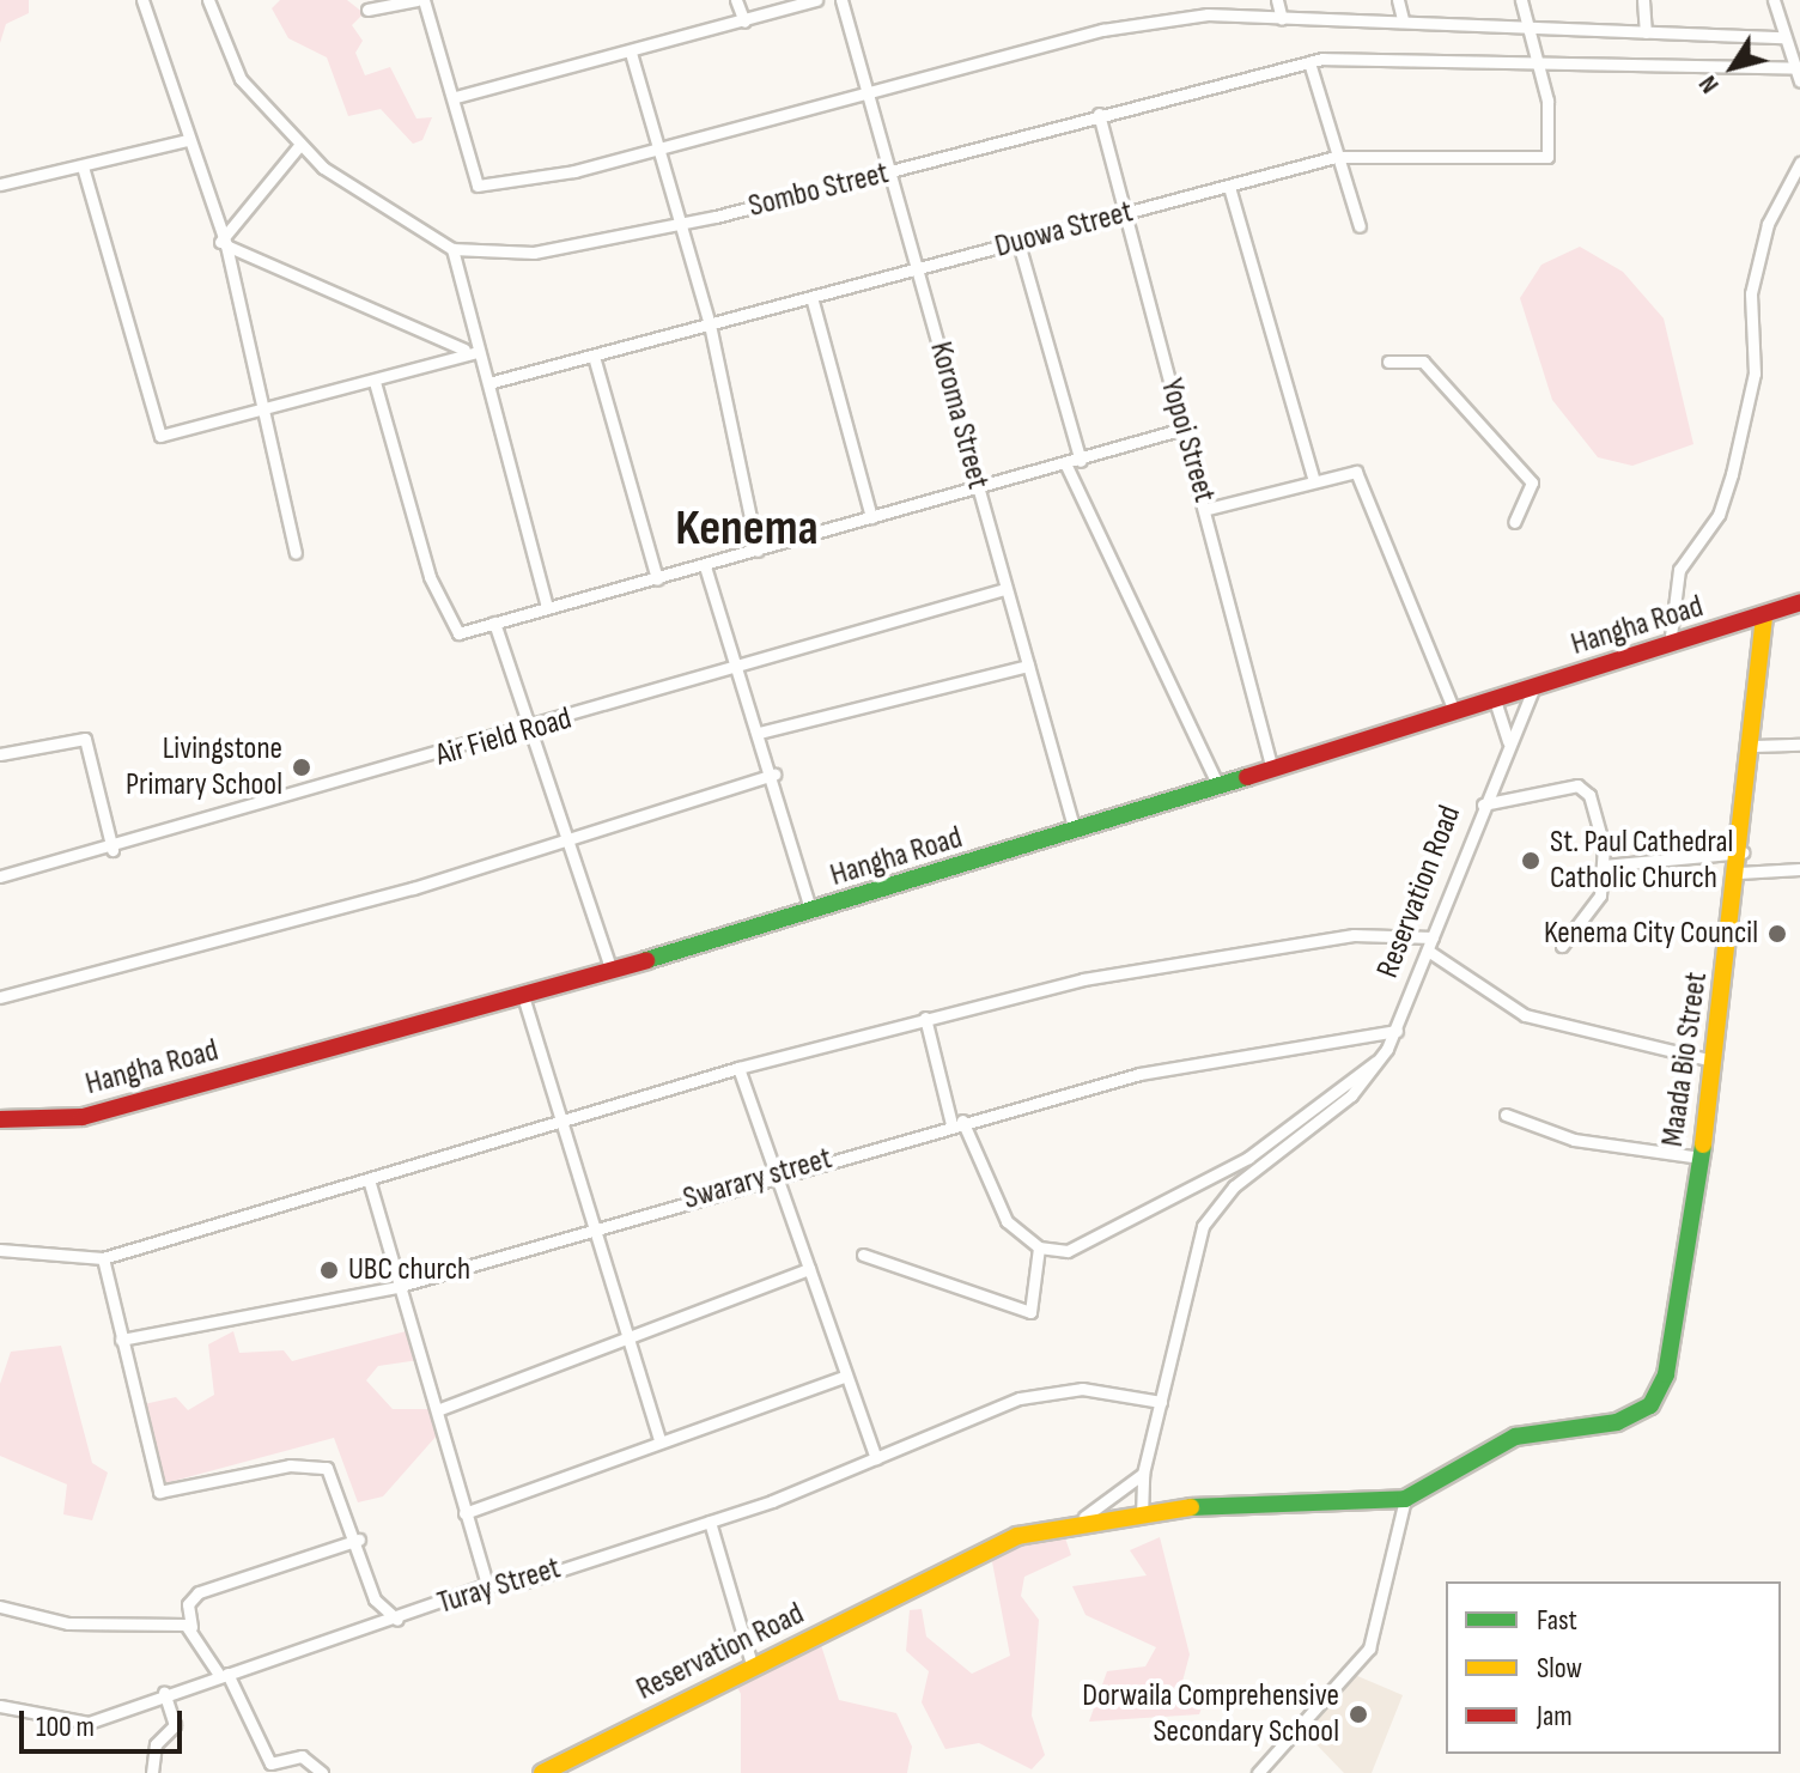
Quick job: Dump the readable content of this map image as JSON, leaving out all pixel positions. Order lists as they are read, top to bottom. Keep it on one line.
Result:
{"streets":{"main road":["Hangha Road","Reservation Road","Maada Bio Street"],"street":["Sombo Street","Duowa Street","Koroma Street","Yopoi Street","Air Field Road","Swarary street","Turay Street"]},"crossings":[["Sombo Street","Duowa Street"],["Sombo Street","Koroma Street"],["Sombo Street","Yopoi Street"],["Duowa Street","Koroma Street"],["Duowa Street","Yopoi Street"],["Koroma Street","Hangha Road"],["Koroma Street","Air Field Road"],["Yopoi Street","Hangha Road"],["Hangha Road","Reservation Road"],["Hangha Road","Maada Bio Street"],["Reservation Road","Maada Bio Street"],["Reservation Road","Swarary street"],["Reservation Road","Turay Street"]],"districts":["Kenema"],"places":["Livingstone Primary School","St. Paul Cathedral Catholic Church","Kenema City Council","UBC church","Dorwaila Comprehensive Secondary School"],"legend":["Fast","Slow","Jam"],"scale_bar":"100 m","north":"bottom left"}
